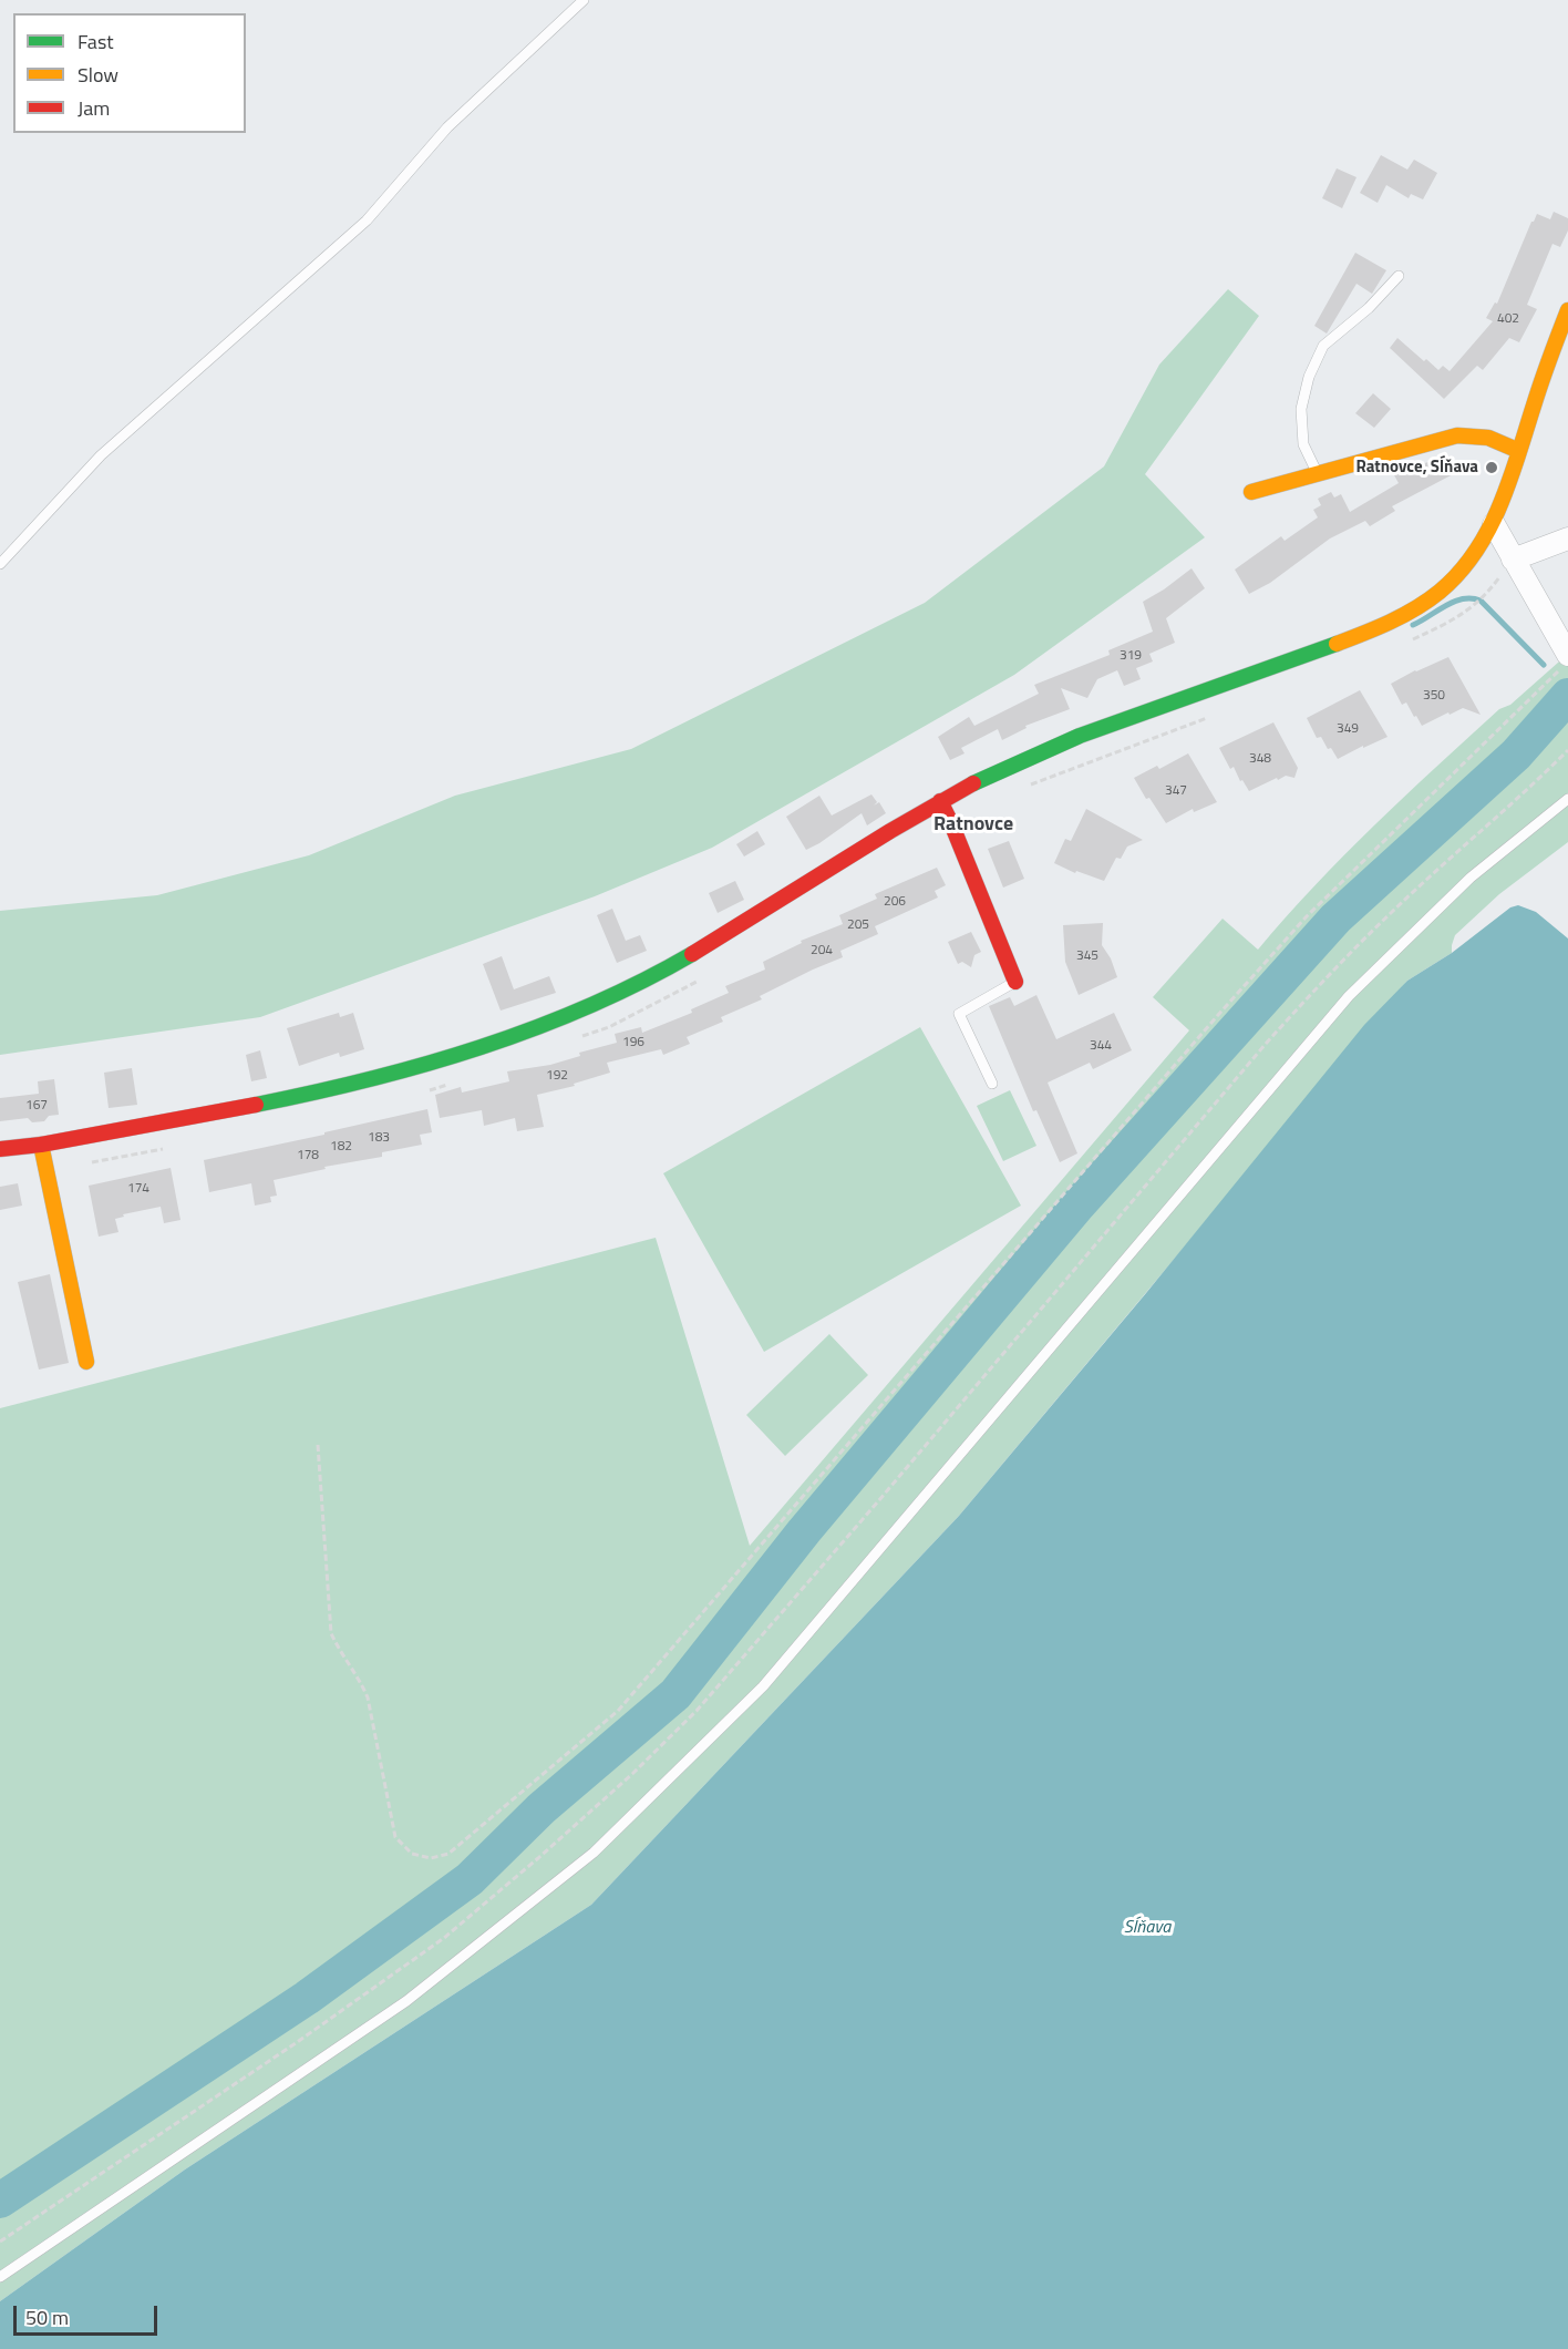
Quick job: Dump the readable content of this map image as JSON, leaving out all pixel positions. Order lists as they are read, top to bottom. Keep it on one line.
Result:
{"districts":["Ratnovce"],"water":["Sĺňava"],"places":["Ratnovce, Sĺňava"],"house_numbers":["402","319","350","349","348","347","206","205","204","345","196","344","192","167","183","182","178","174"],"legend":["Fast","Slow","Jam"],"scale_bar":"50 m"}
